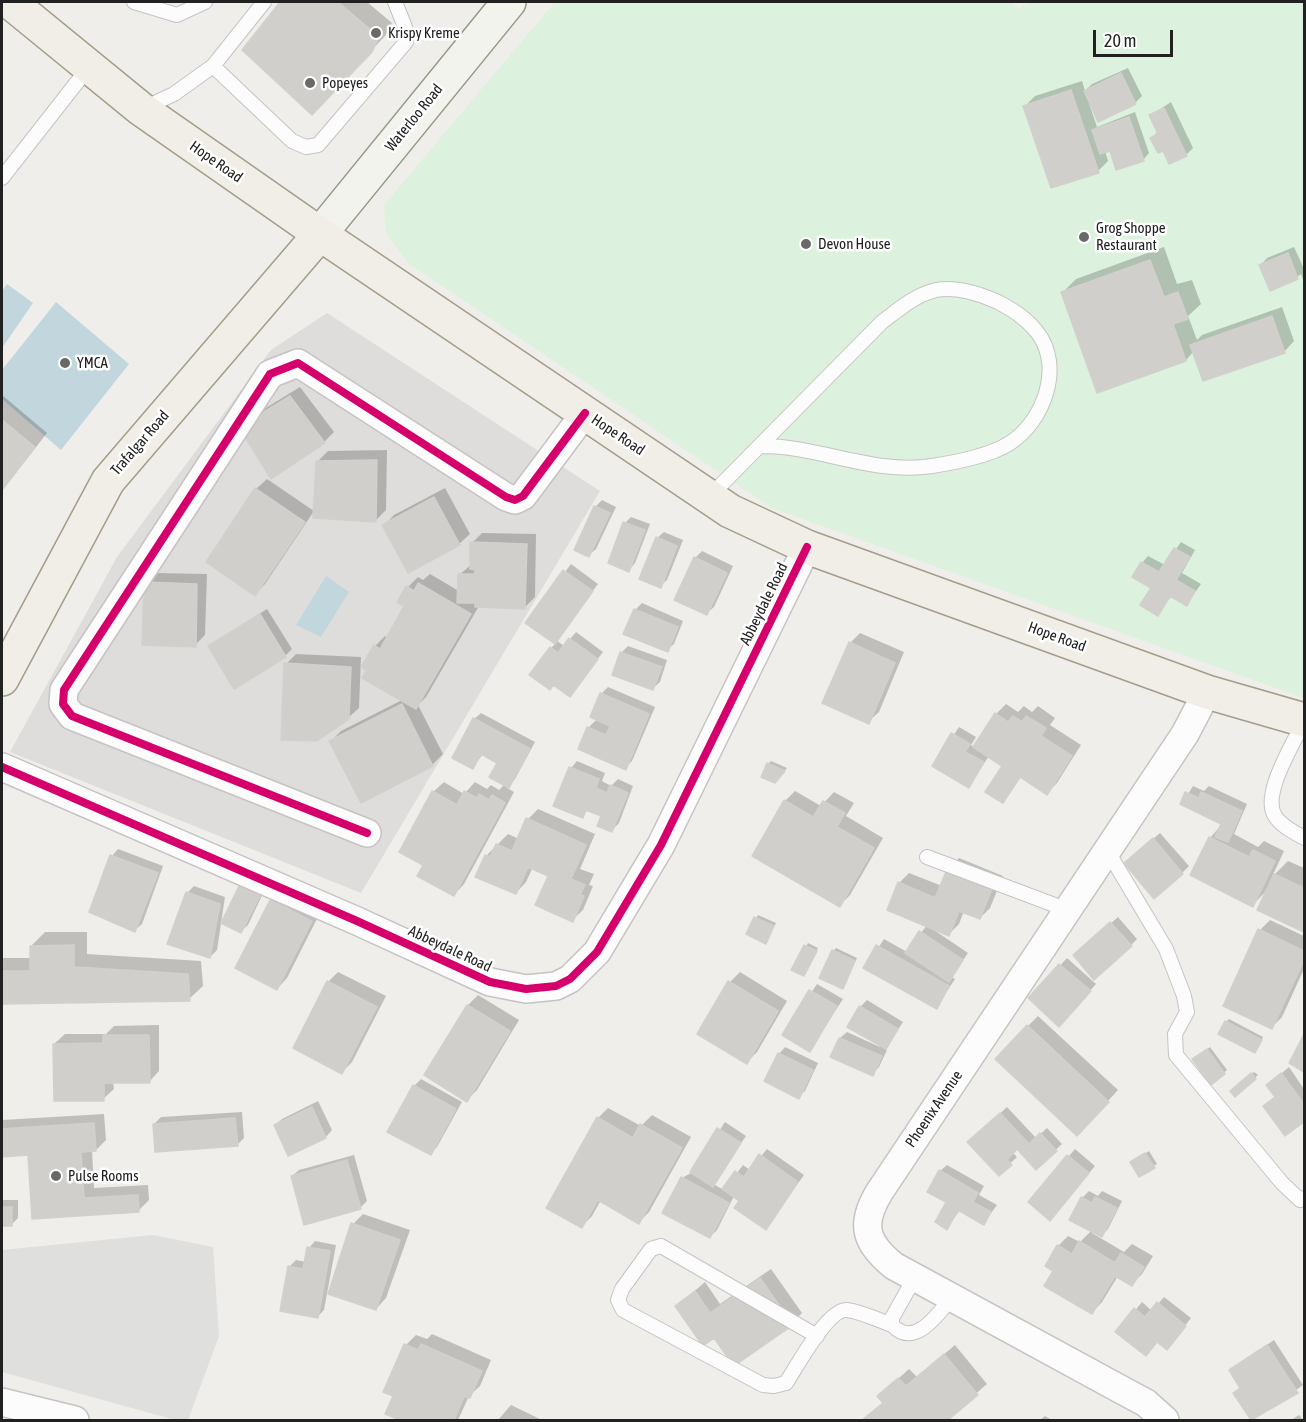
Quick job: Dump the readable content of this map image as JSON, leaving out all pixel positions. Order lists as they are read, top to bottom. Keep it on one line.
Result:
{"streets":{"main road":["Waterloo Road","Hope Road","Trafalgar Road"],"street":["Abbeydale Road","Phoenix Avenue"]},"crossings":[["Waterloo Road","Hope Road"],["Waterloo Road","Trafalgar Road"],["Hope Road","Trafalgar Road"],["Hope Road","Abbeydale Road"],["Hope Road","Phoenix Avenue"]],"places":["Krispy Kreme","Popeyes","Grog Shoppe Restaurant","Devon House","YMCA","Pulse Rooms"],"scale_bar":"20 m"}
